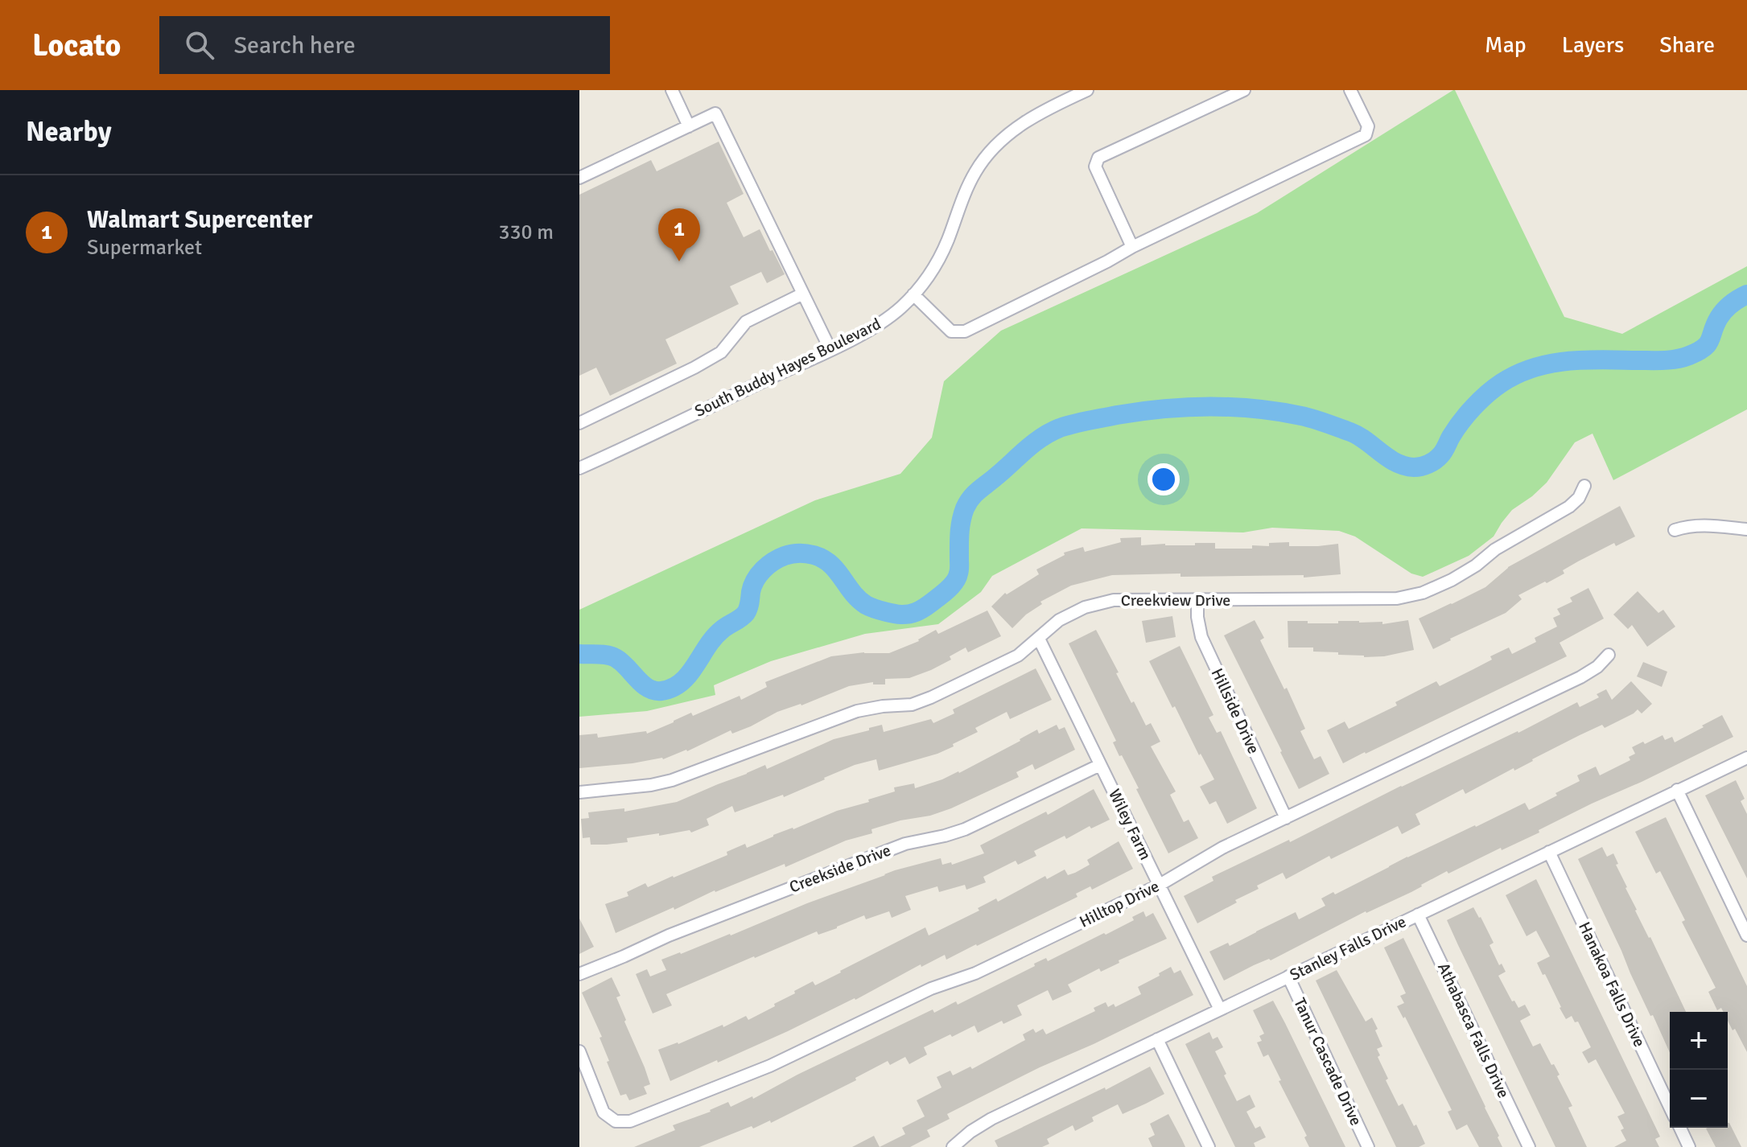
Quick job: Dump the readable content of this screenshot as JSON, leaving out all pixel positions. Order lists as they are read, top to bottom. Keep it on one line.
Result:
{"streets":{"street":["South Buddy Hayes Boulevard","Creekview Drive","Hillside Drive","Wiley Farm","Creekside Drive","Hilltop Drive","Stanley Falls Drive","Hanakoa Falls Drive","Athabasca Falls Drive","Tanur Cascade Drive"]},"crossings":[["Creekview Drive","Hillside Drive"],["Creekview Drive","Wiley Farm"],["Hillside Drive","Hilltop Drive"],["Wiley Farm","Creekside Drive"],["Wiley Farm","Hilltop Drive"],["Wiley Farm","Stanley Falls Drive"],["Stanley Falls Drive","Hanakoa Falls Drive"],["Stanley Falls Drive","Athabasca Falls Drive"],["Stanley Falls Drive","Tanur Cascade Drive"]],"page":{"header":"Locato","search":"Search here","nav":["Map","Layers","Share"],"heading":"Nearby","list":[{"mark":"1","name":"Walmart Supercenter","note":"Supermarket","value":"330 m"}],"pins":"1","map_buttons":["+","−"]}}
